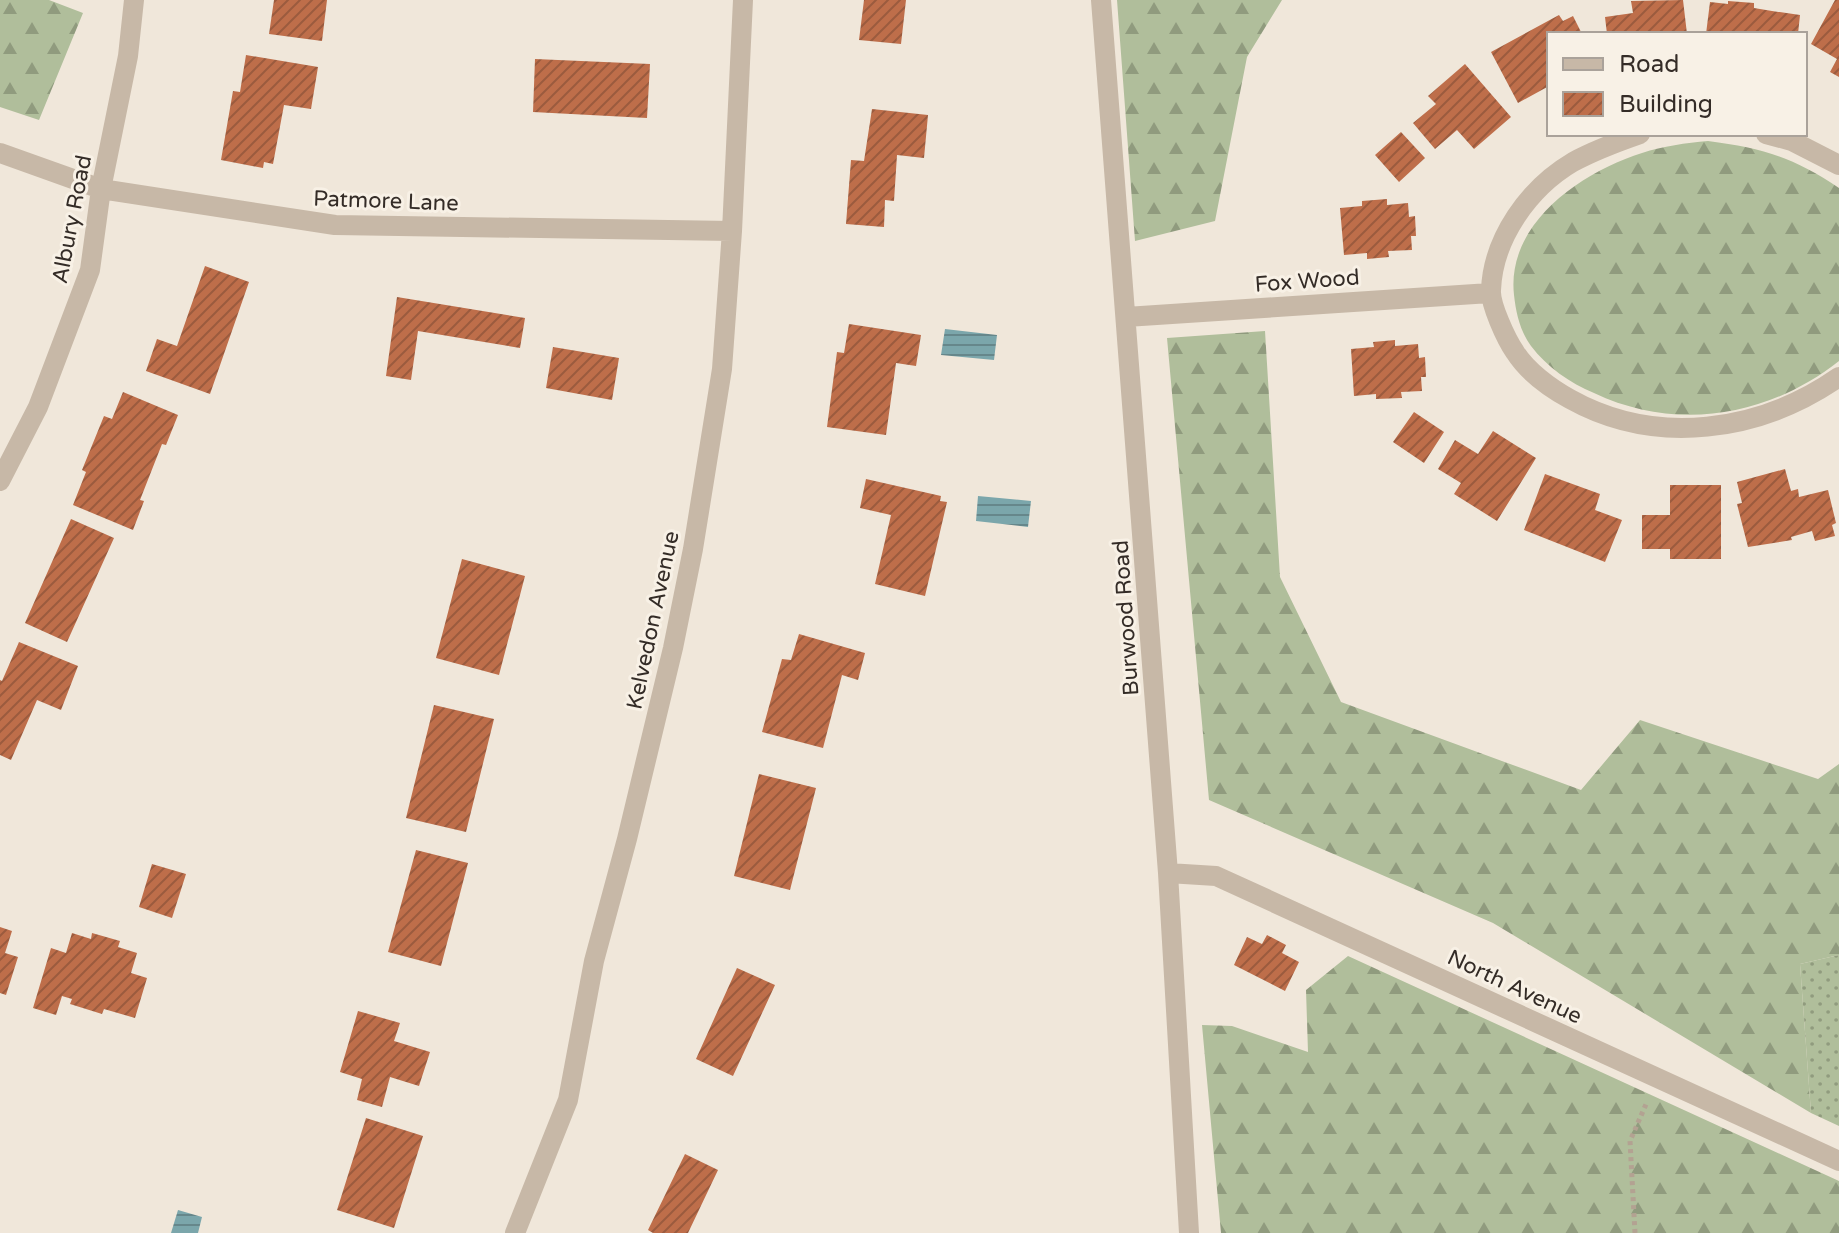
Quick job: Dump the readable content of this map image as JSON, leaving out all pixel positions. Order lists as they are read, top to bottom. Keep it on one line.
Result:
{"streets":{"street":["Patmore Lane","Albury Road","Fox Wood","Burwood Road","Kelvedon Avenue","North Avenue"]},"crossings":[["Patmore Lane","Albury Road"],["Patmore Lane","Kelvedon Avenue"],["Fox Wood","Burwood Road"],["Burwood Road","North Avenue"]],"legend":["Road","Building"]}
